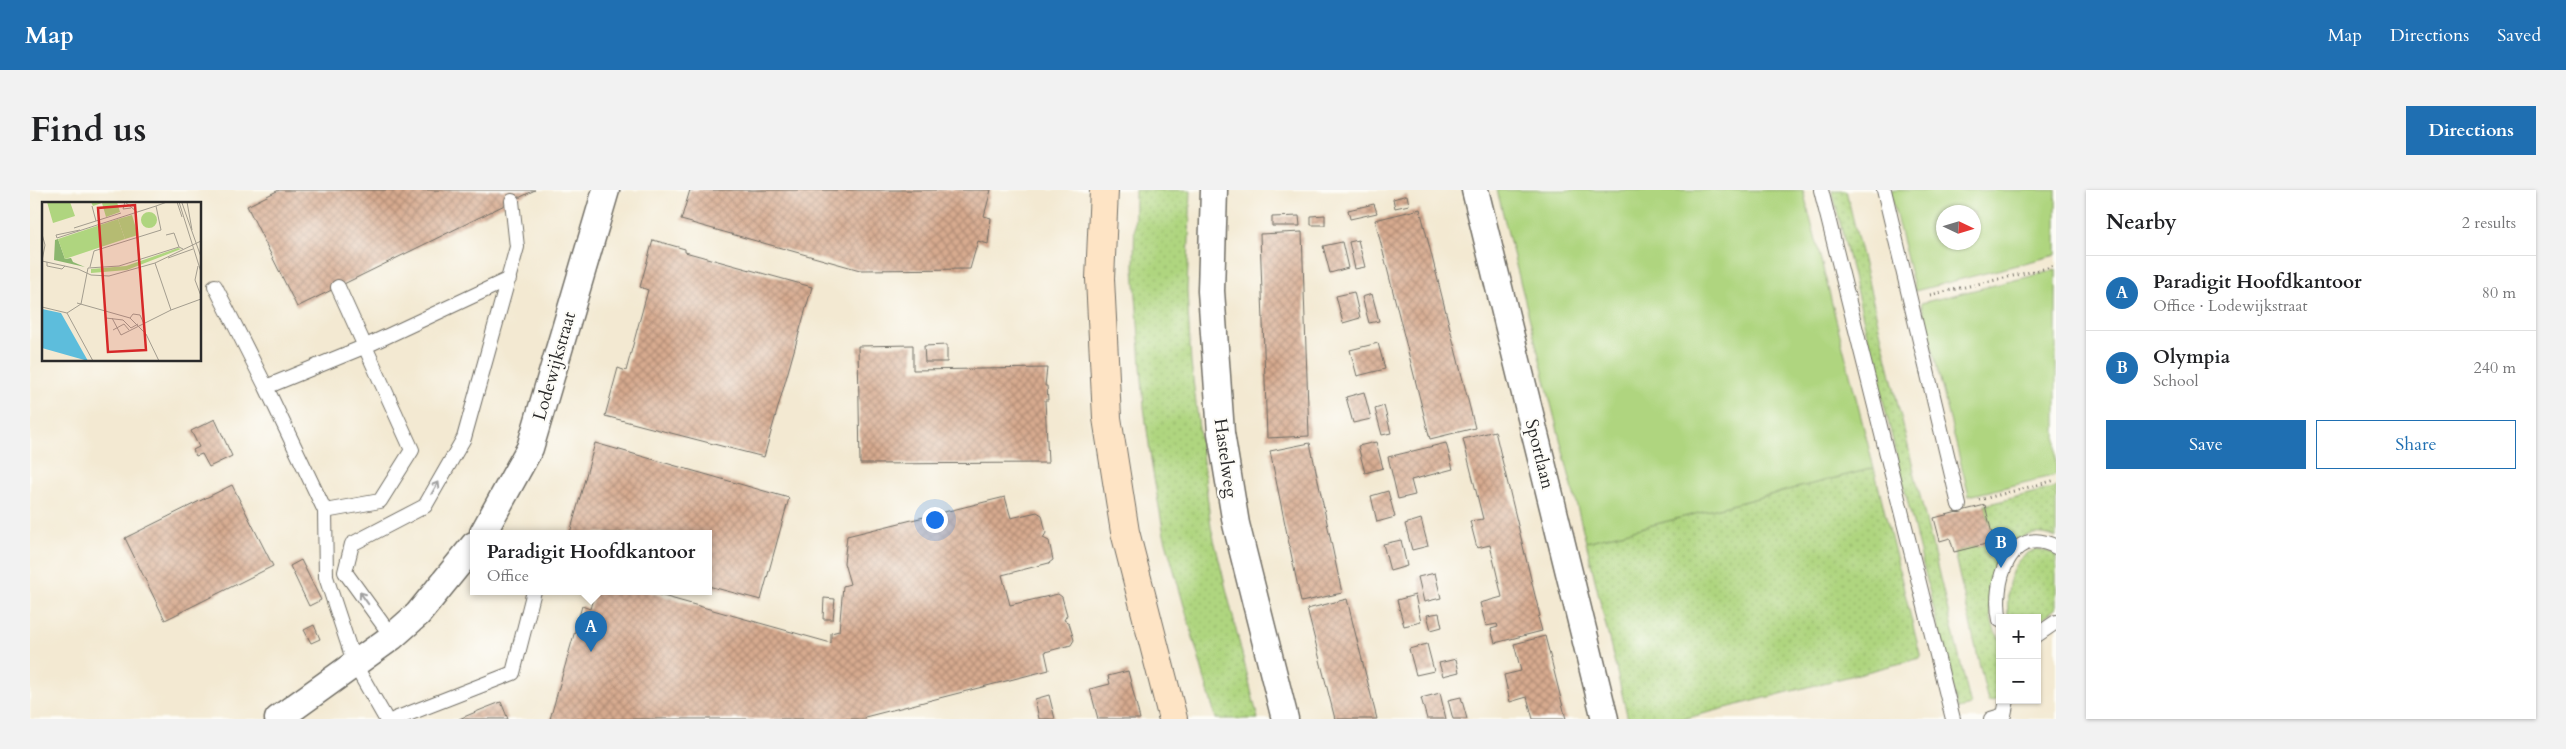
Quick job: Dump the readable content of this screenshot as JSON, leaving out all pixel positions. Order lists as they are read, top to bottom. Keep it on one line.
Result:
{"streets":{"street":["Lodewijkstraat","Sportlaan","Hastelweg"]},"north":"right","page":{"header":"Map","nav":["Map","Directions","Saved"],"title":"Find us","buttons":["Directions",["Save","Share"]],"heading":["Nearby","2 results"],"list":[{"mark":"A","name":"Paradigit Hoofdkantoor","note":"Office · Lodewijkstraat","value":"80 m"},{"mark":"B","name":"Olympia","note":"School","value":"240 m"}],"pins":["B","A"],"popup":["Paradigit Hoofdkantoor","Office"],"map_buttons":["+","−"]}}
